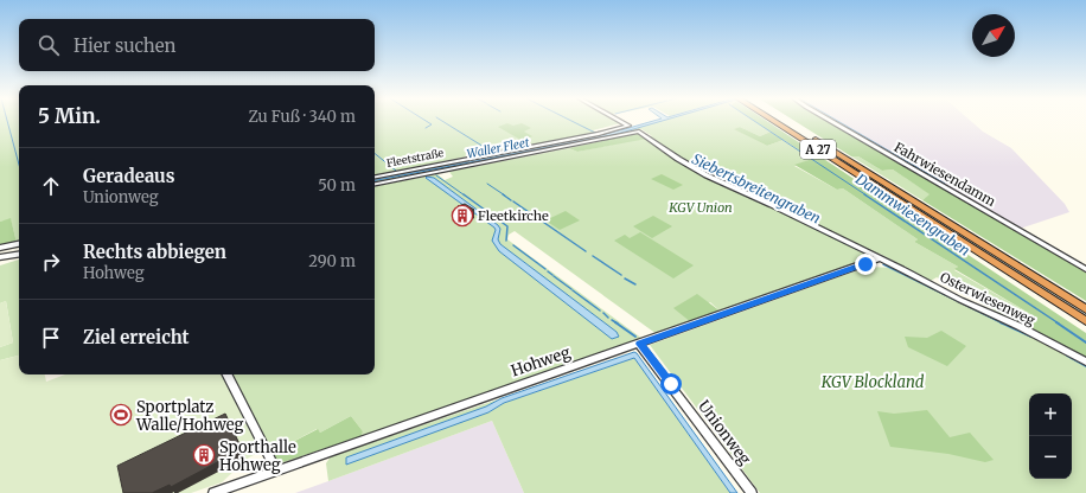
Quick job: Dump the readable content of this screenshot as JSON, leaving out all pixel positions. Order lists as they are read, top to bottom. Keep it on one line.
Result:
{"streets":{"highway":["A 27"],"street":["Fleetstraße","Fahrwiesendamm","Osterwiesenweg","Hohweg","Unionweg"]},"crossings":[["Osterwiesenweg","Hohweg"],["Hohweg","Unionweg"]],"water":["Waller Fleet","Siebertsbreitengraben","Dammwiesengraben"],"parks":["KGV Union","KGV Blockland"],"places":{"building":["Fleetkirche","Sporthalle Hohweg"],"sports":["Sportplatz Walle/Hohweg"]},"north":"top right","page":{"search":"Hier suchen","heading":["5 Min.","Zu Fuß · 340 m"],"list":[["Geradeaus","Unionweg","50 m"],["Rechts abbiegen","Hohweg","290 m"],"Ziel erreicht"],"map_buttons":["+","−"]}}
